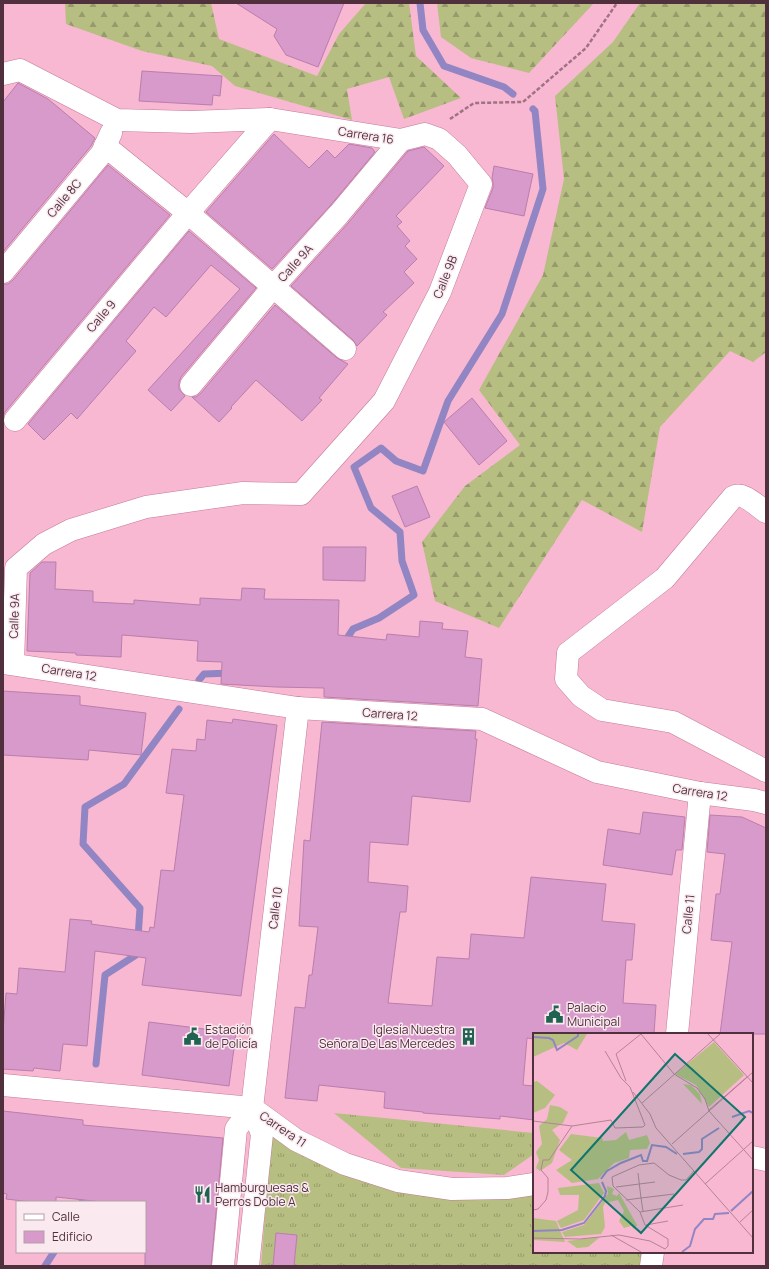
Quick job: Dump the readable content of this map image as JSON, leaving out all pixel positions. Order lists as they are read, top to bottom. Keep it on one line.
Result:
{"streets":{"street":["Carrera 16","Calle 8C","Calle 9A","Calle 9B","Calle 9","Carrera 12","Calle 10","Calle 11","Carrera 11"]},"crossings":[["Carrera 16","Calle 8C"],["Carrera 16","Calle 9A"],["Carrera 16","Calle 9B"],["Carrera 16","Calle 9"],["Calle 9A","Calle 9B"],["Calle 9A","Carrera 12"],["Carrera 12","Calle 10"],["Carrera 12","Calle 11"],["Calle 10","Carrera 11"]],"places":{"public building":["Palacio Municipal","Estación de Policía"],"building":["Iglesía Nuestra Señora De Las Mercedes"],"restaurant":["Hamburguesas & Perros Doble A"]},"legend":["Calle","Edificio"]}
